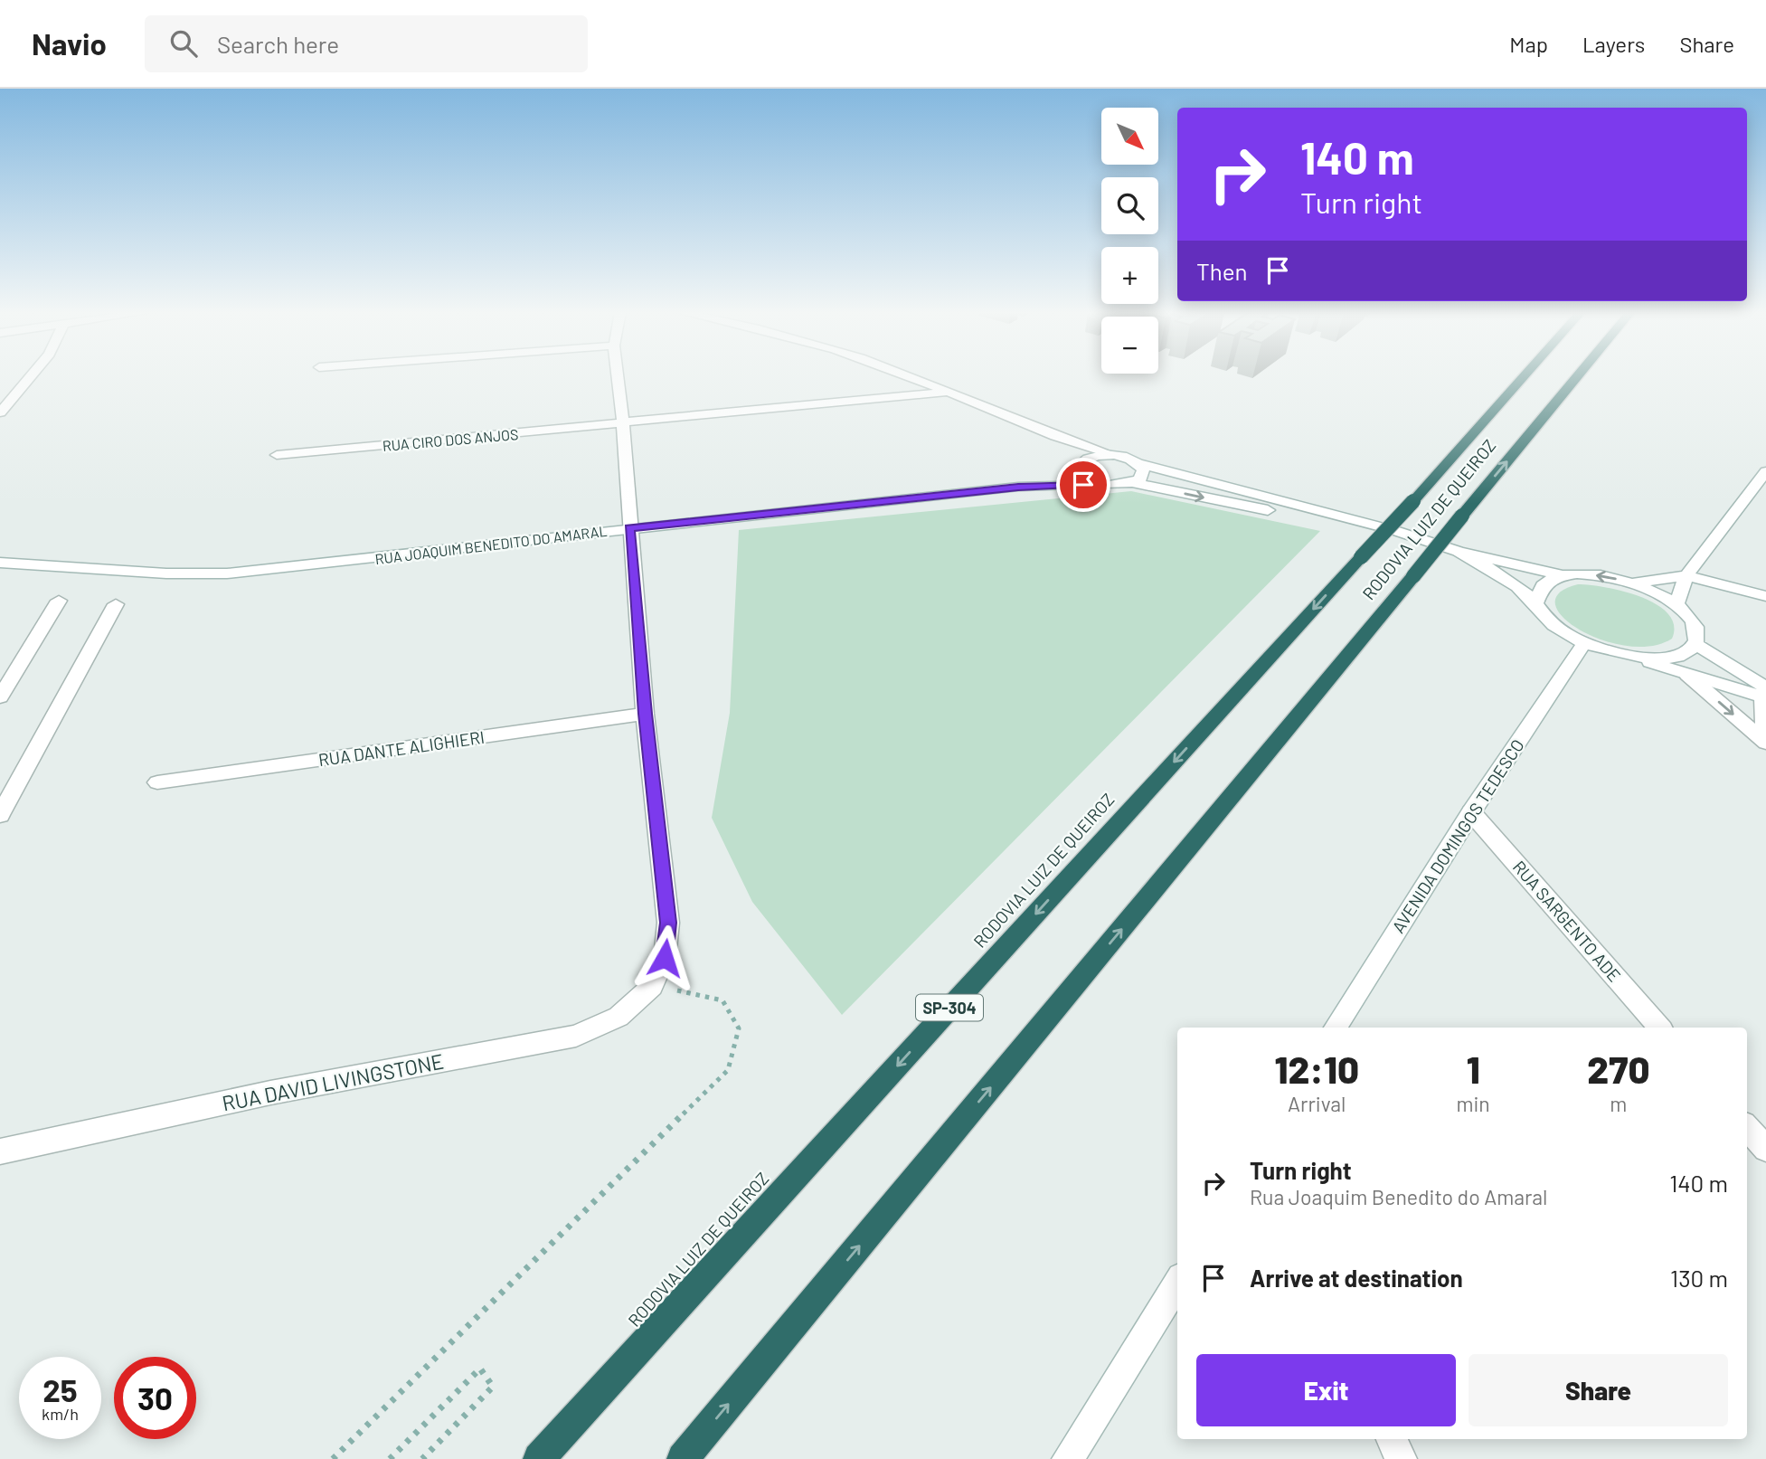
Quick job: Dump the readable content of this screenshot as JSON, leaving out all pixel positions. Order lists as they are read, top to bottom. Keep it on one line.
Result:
{"streets":{"highway":["RODOVIA LUIZ DE QUEIROZ","SP-304"],"street":["RUA CIRO DOS ANJOS","RUA JOAQUIM BENEDITO DO AMARAL","RUA DANTE ALIGHIERI","AVENIDA DOMINGOS TEDESCO","RUA SARGENTO ADE","RUA DAVID LIVINGSTONE"]},"crossings":[["AVENIDA DOMINGOS TEDESCO","RUA SARGENTO ADE"]],"north":"bottom right","page":{"header":"Navio","search":"Search here","nav":["Map","Layers","Share"],"map_buttons":["+","−"],"turn":["140 m","Turn right"],"then":"Then","eta":["12:10","Arrival","1","min","270","m"],"list":[{"name":"Turn right","note":"Rua Joaquim Benedito do Amaral","value":"140 m"},{"name":"Arrive at destination","value":"130 m"}],"buttons":["Exit","Share"],"speed":"25 km/h","limit":"30"}}
